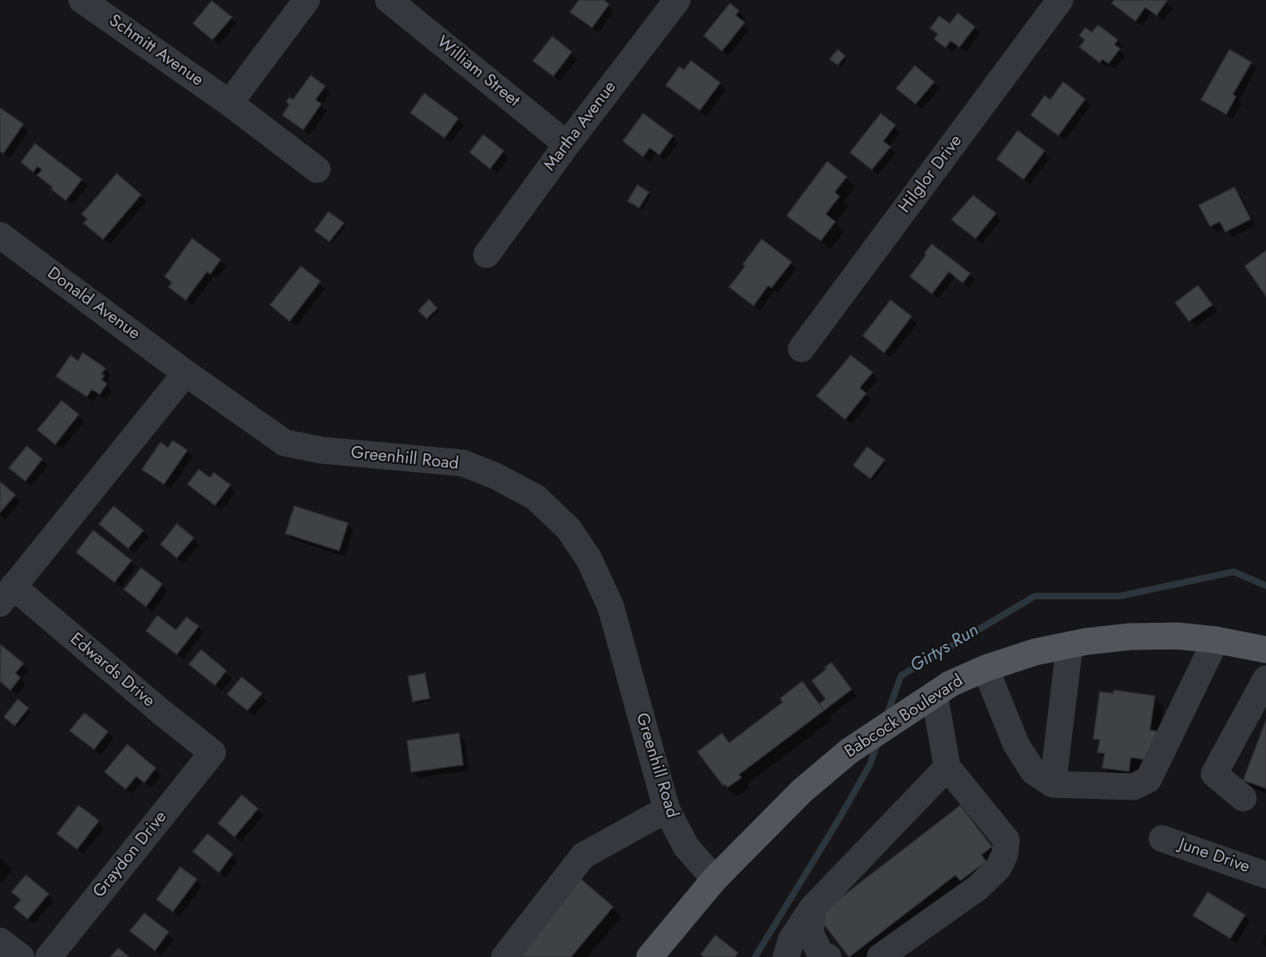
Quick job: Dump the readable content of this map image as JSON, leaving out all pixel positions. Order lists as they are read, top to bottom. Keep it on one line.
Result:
{"streets":{"main road":["Babcock Boulevard"],"street":["Schmitt Avenue","William Street","Martha Avenue","Hilglor Drive","Donald Avenue","Greenhill Road","Edwards Drive","Graydon Drive","June Drive"]},"crossings":[["William Street","Martha Avenue"],["Donald Avenue","Greenhill Road"],["Greenhill Road","Babcock Boulevard"],["Edwards Drive","Graydon Drive"]],"water":["Girtys Run"]}
